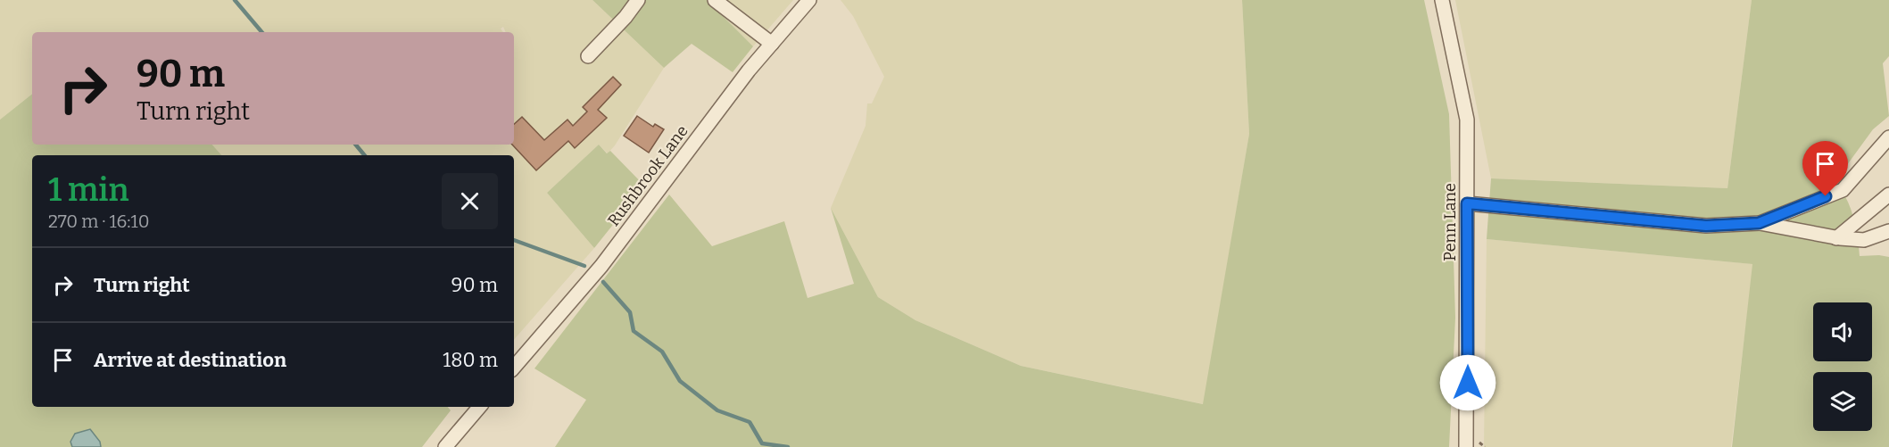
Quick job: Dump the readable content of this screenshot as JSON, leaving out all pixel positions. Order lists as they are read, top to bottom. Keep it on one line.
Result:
{"streets":{"street":["Rushbrook Lane","Penn Lane"]},"page":{"turn":["90 m","Turn right"],"heading":["1 min","270 m · 16:10"],"list":[{"name":"Turn right","value":"90 m"},{"name":"Arrive at destination","value":"180 m"}]}}
